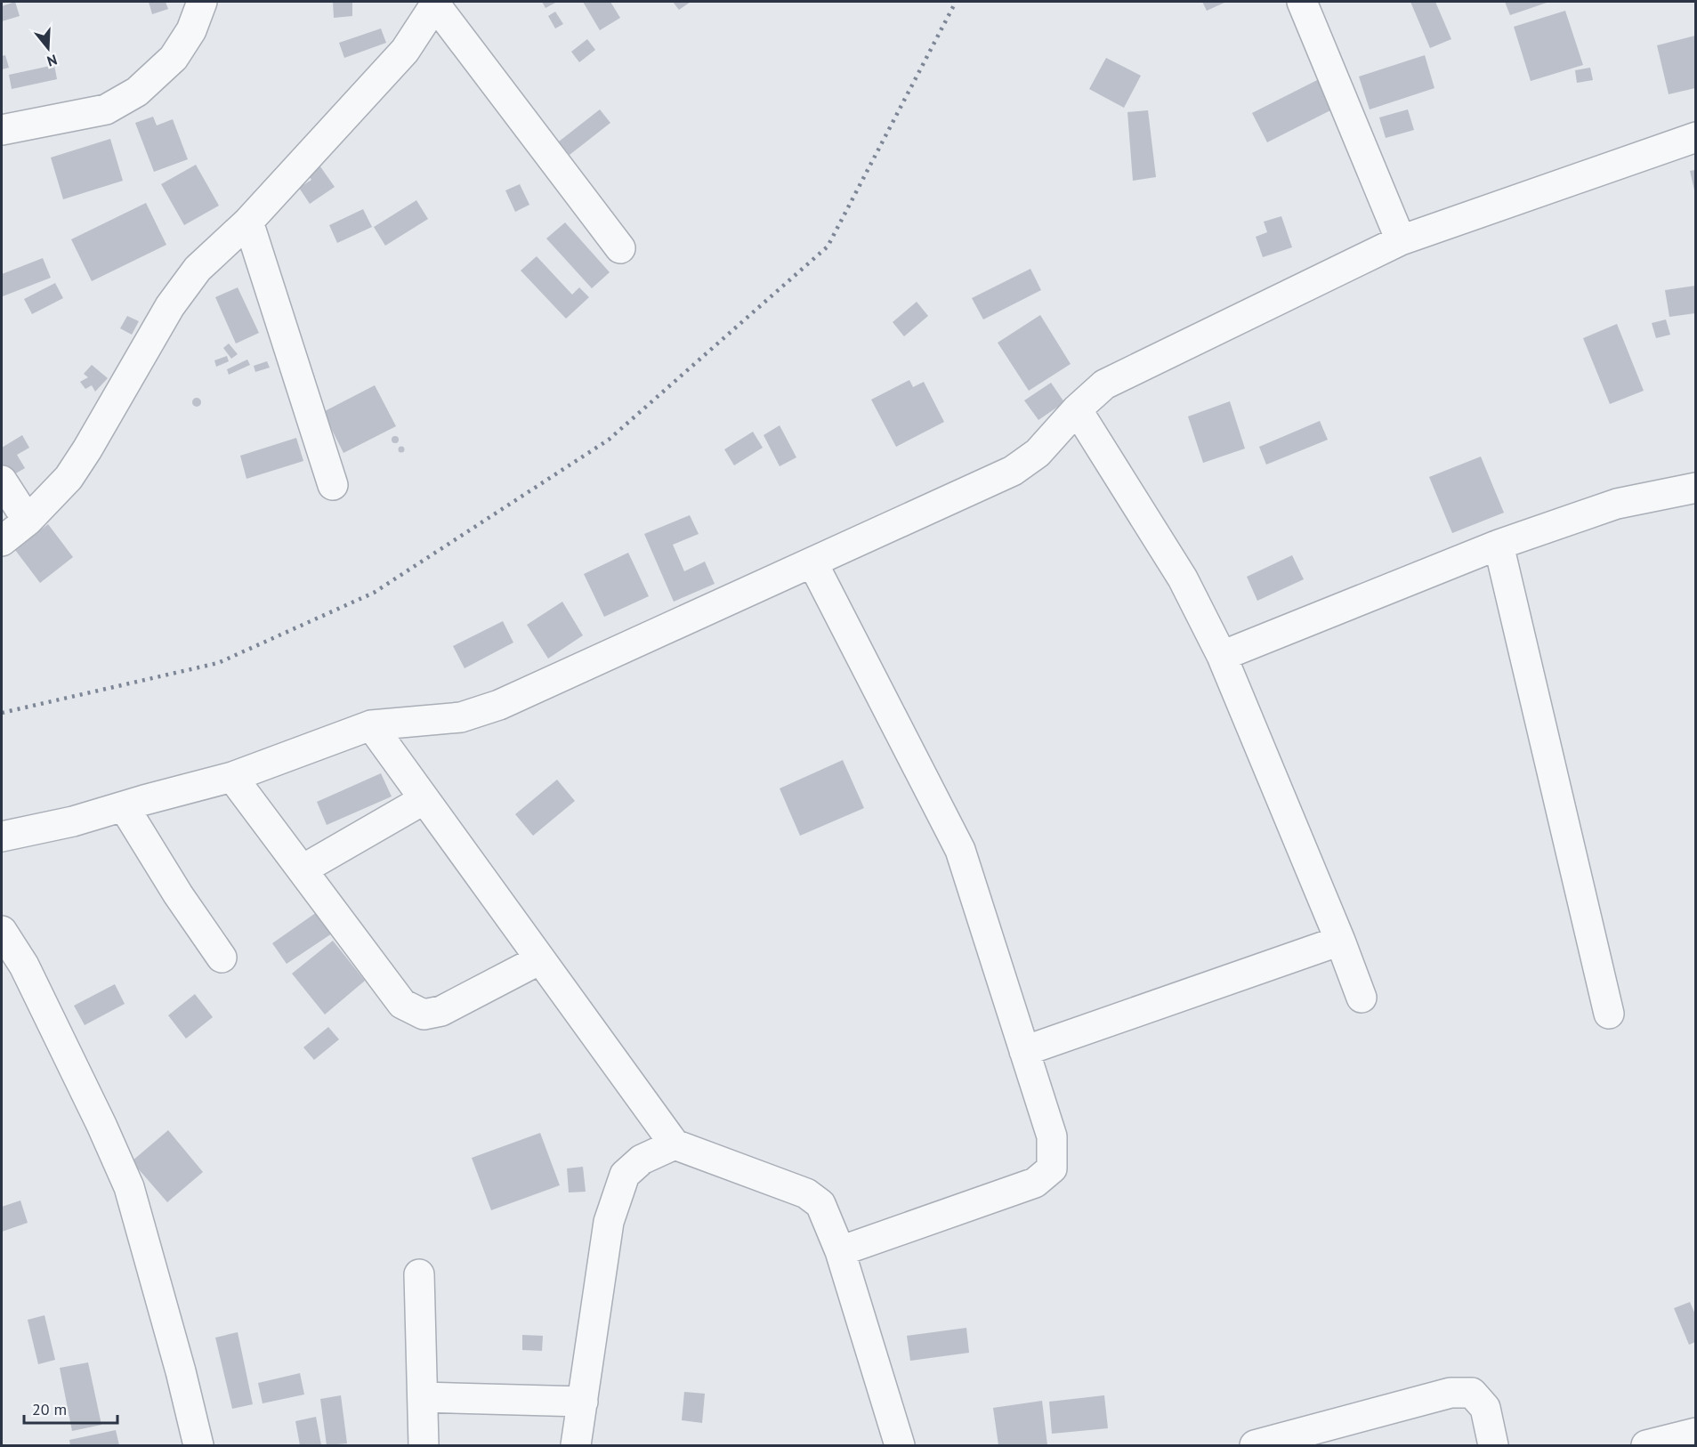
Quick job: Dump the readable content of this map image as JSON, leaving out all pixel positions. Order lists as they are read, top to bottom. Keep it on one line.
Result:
{"scale_bar":"20 m","north":"bottom"}
